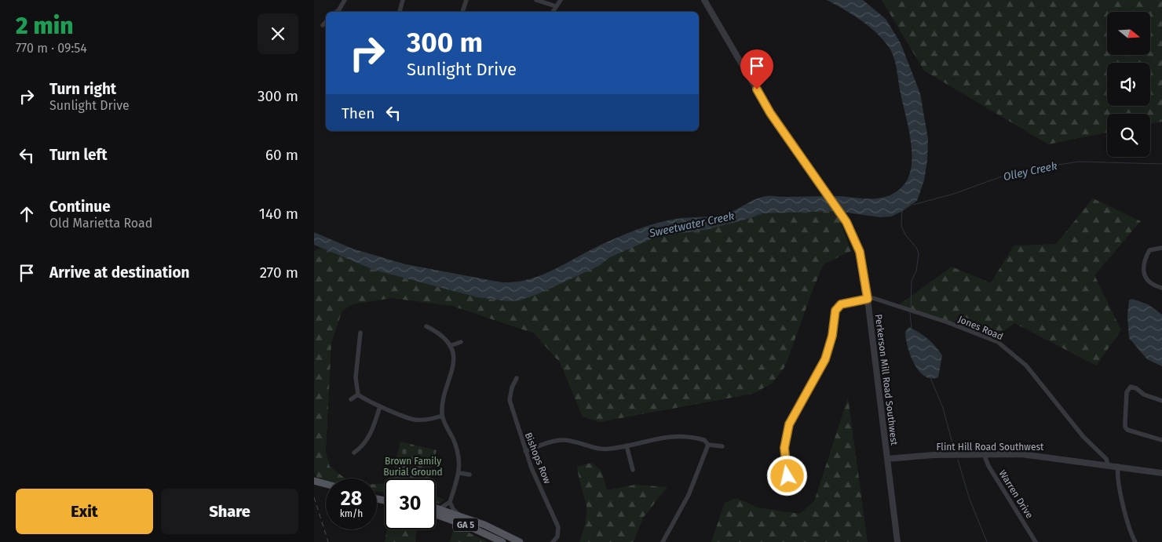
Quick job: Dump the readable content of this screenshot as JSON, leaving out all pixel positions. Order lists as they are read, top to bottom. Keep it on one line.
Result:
{"streets":{"main road":["GA 5"],"street":["Jones Road","Perkerson Mill Road Southwest","Flint Hill Road Southwest","Bishops Row","Warren Drive"]},"crossings":[["Jones Road","Perkerson Mill Road Southwest"],["Jones Road","Flint Hill Road Southwest"],["Perkerson Mill Road Southwest","Flint Hill Road Southwest"],["Flint Hill Road Southwest","Warren Drive"]],"water":["Olley Creek","Sweetwater Creek"],"parks":["Brown Family Burial Ground"],"north":"right","page":{"heading":["2 min","770 m · 09:54"],"turn":["300 m","Sunlight Drive"],"list":[{"name":"Turn right","note":"Sunlight Drive","value":"300 m"},{"name":"Turn left","value":"60 m"},{"name":"Continue","note":"Old Marietta Road","value":"140 m"},{"name":"Arrive at destination","value":"270 m"}],"then":"Then","speed":"28 km/h","limit":"30","buttons":["Exit","Share"]}}
